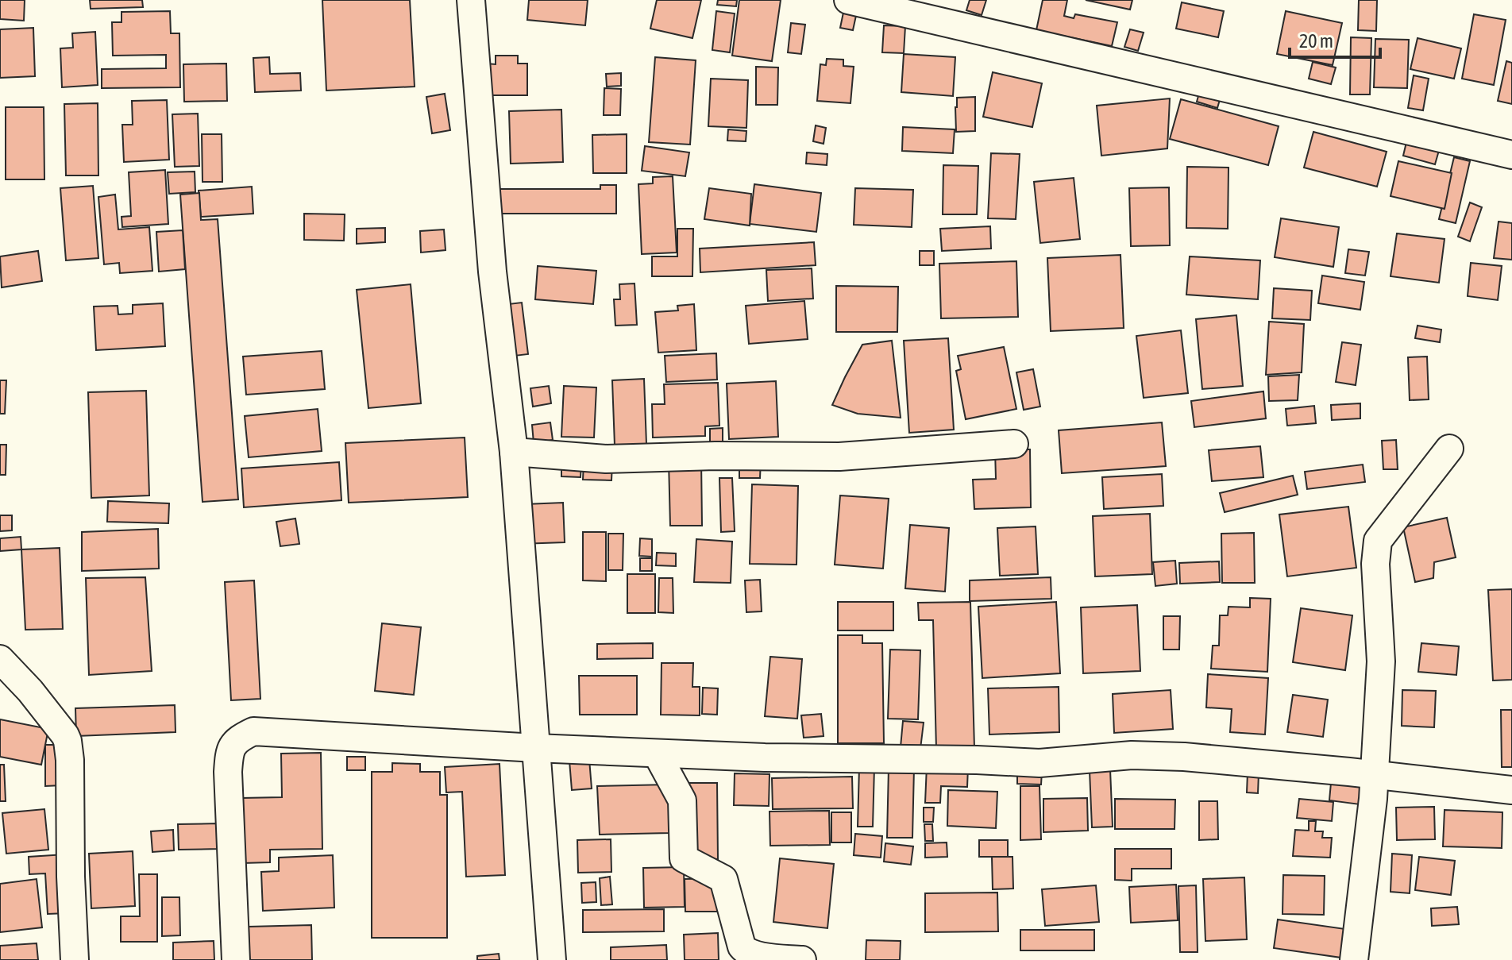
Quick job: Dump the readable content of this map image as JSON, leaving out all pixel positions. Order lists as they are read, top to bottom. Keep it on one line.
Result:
{"scale_bar":"20 m"}
